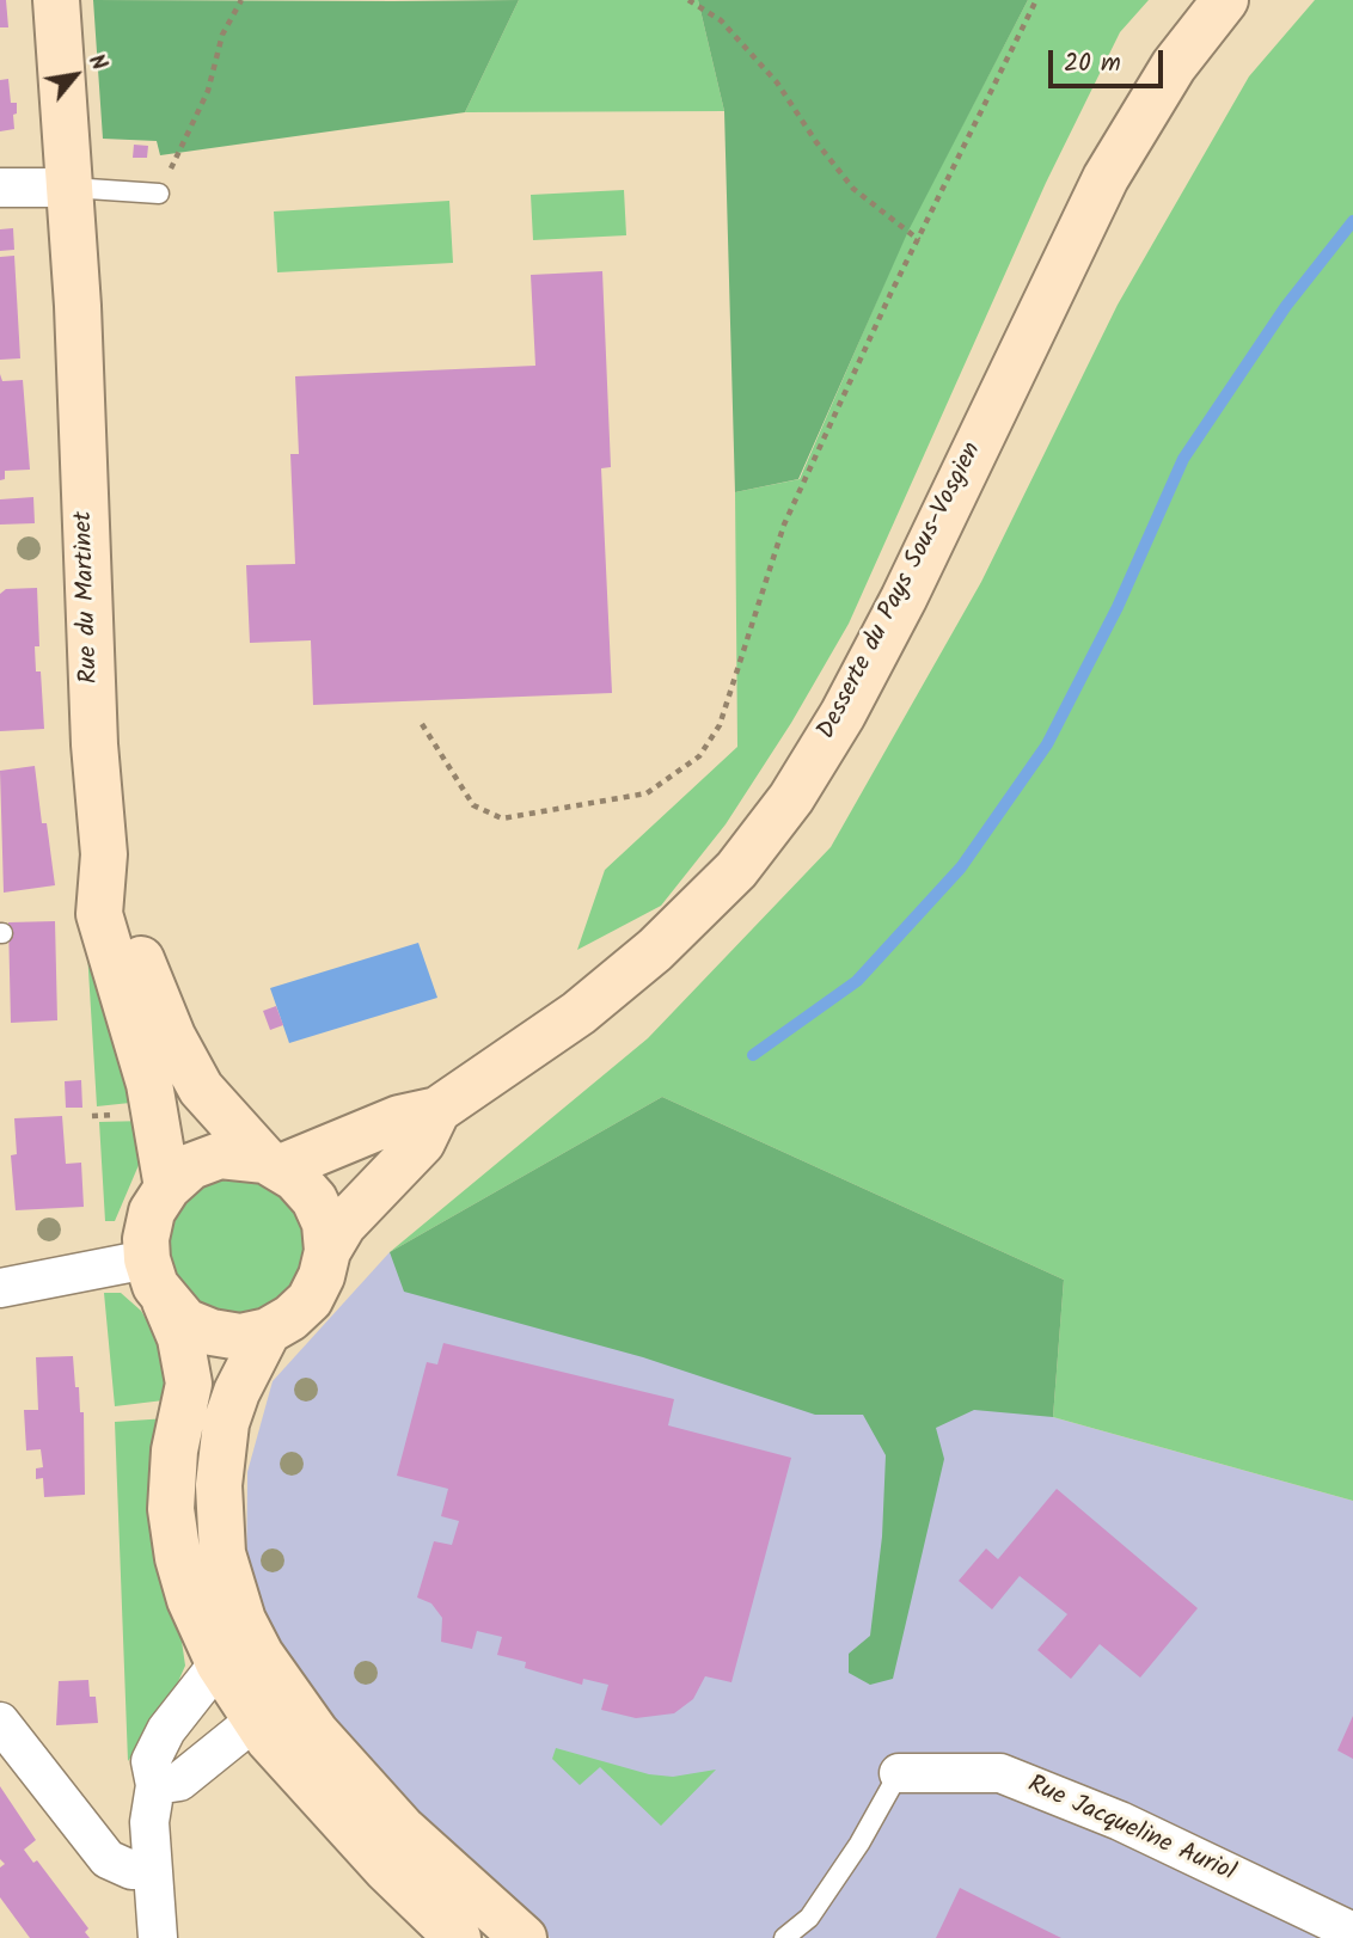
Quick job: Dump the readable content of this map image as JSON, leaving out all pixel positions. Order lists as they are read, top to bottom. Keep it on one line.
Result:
{"streets":{"main road":["Desserte du Pays Sous-Vosgien","Rue du Martinet"],"street":["Rue Jacqueline Auriol"]},"crossings":[["Desserte du Pays Sous-Vosgien","Rue du Martinet"]],"scale_bar":"20 m","north":"top right"}
